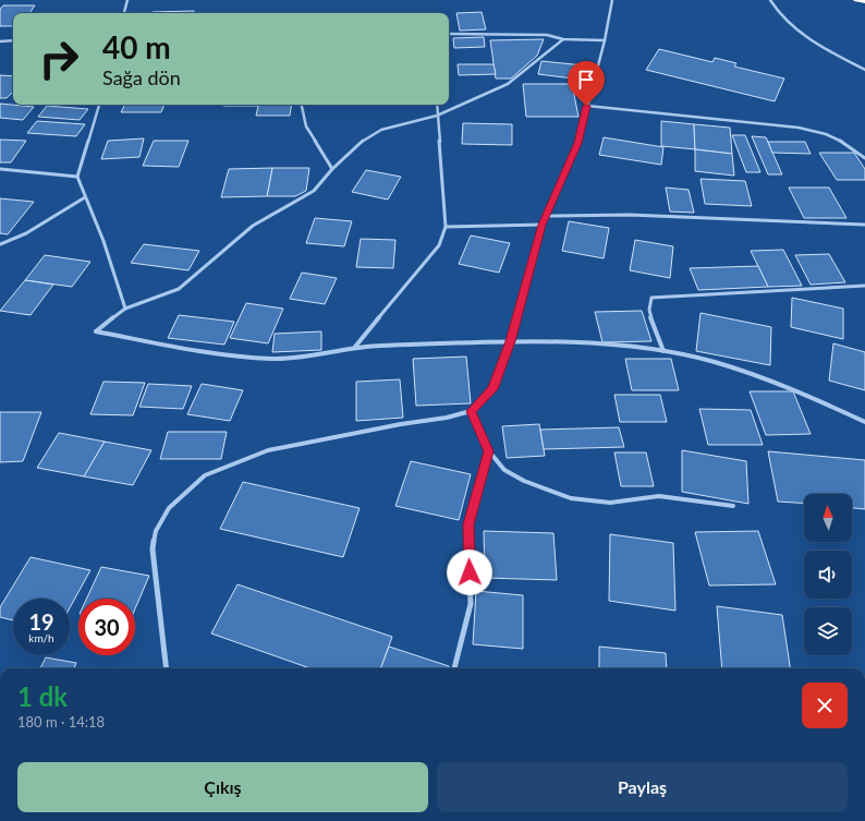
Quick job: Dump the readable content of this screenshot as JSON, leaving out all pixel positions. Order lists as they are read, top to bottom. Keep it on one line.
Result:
{"north":"top","page":{"turn":["40 m","Sağa dön"],"speed":"19 km/h","limit":"30","heading":["1 dk","180 m · 14:18"],"buttons":["Çıkış","Paylaş"]}}
